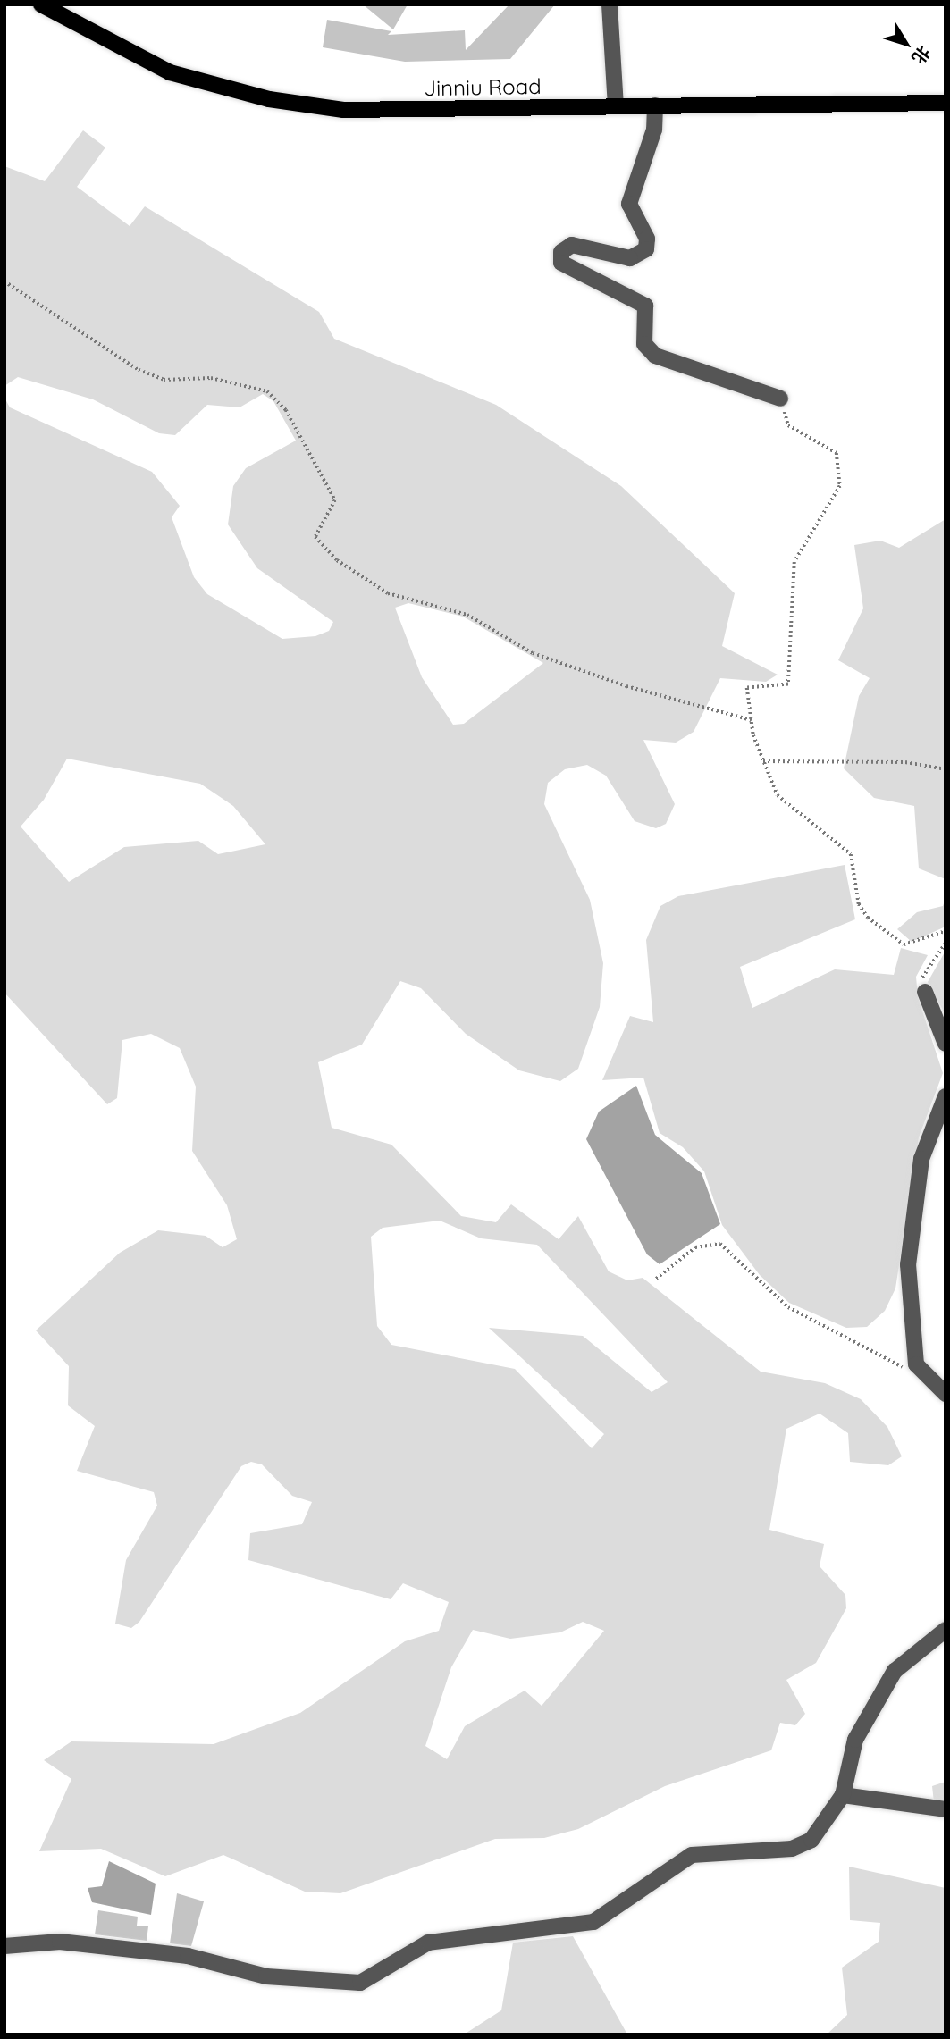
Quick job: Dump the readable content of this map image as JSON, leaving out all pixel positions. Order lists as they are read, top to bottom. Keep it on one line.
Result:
{"streets":{"main road":["Jinniu Road"]},"north":"bottom right"}
